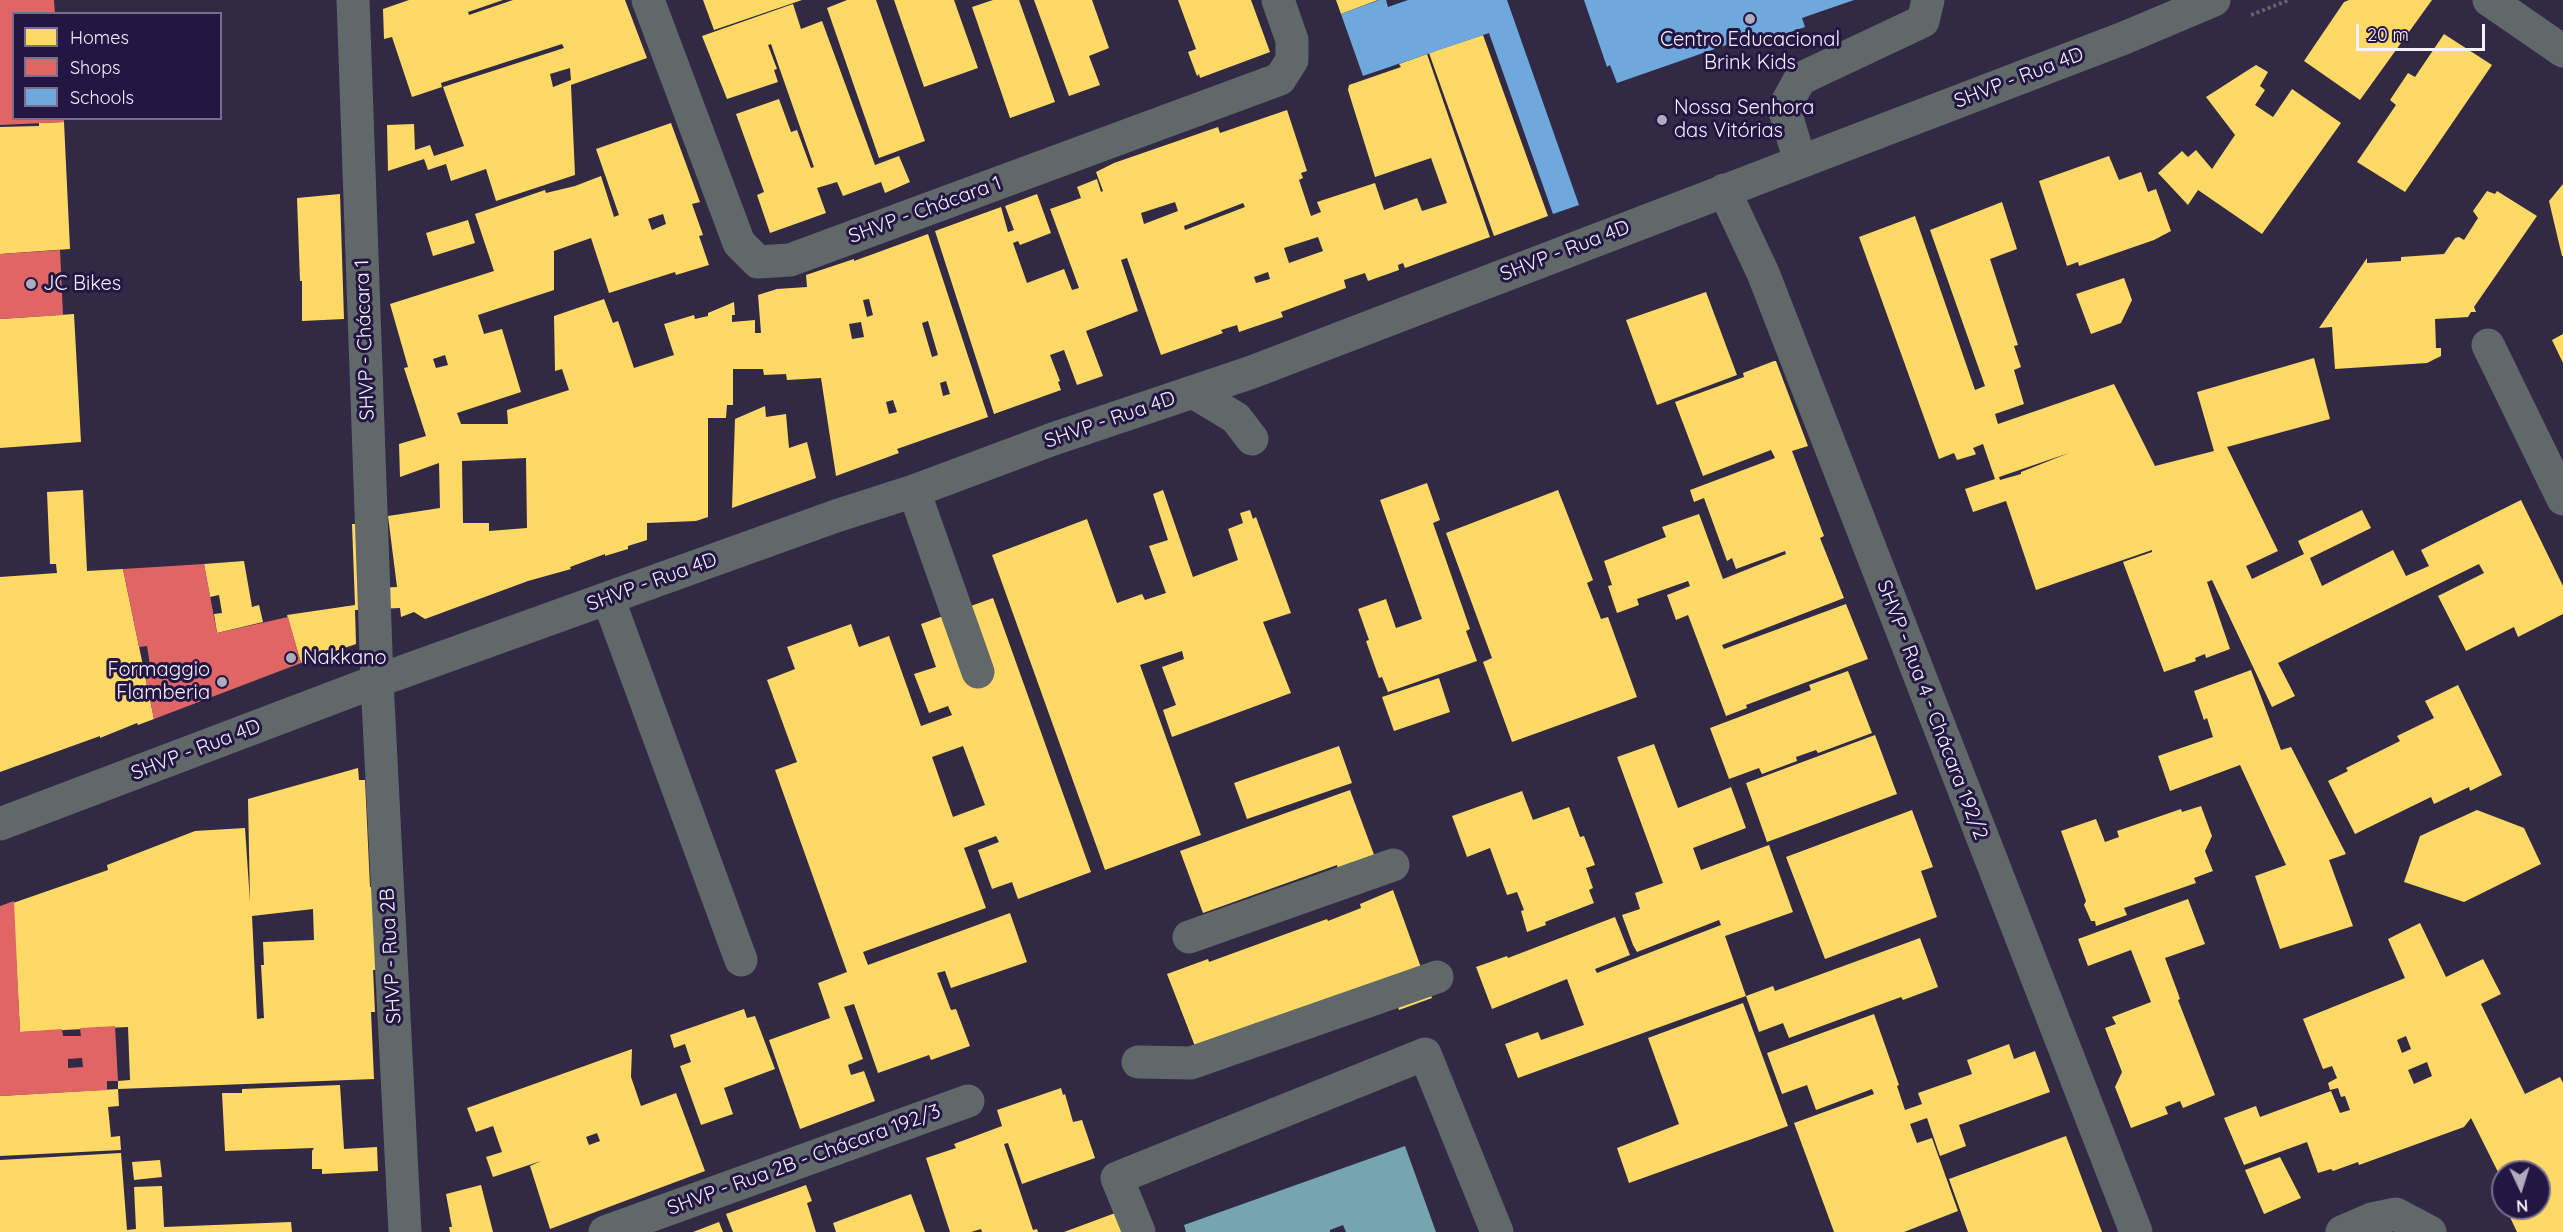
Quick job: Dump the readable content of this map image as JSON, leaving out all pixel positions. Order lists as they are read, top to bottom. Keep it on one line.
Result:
{"streets":{"street":["SHVP - Rua 4D","SHVP - Chácara 1","SHVP - Rua 4 - Chácara 192/2","SHVP - Rua 2B","SHVP - Rua 2B - Chácara 192/3"]},"crossings":[["SHVP - Rua 4D","SHVP - Chácara 1"],["SHVP - Rua 4D","SHVP - Rua 4 - Chácara 192/2"],["SHVP - Rua 4D","SHVP - Rua 2B"],["SHVP - Chácara 1","SHVP - Rua 2B"]],"places":["Centro Educacional Brink Kids","Nossa Senhora das Vitórias","JC Bikes","Nakkano","Formaggio Flamberia"],"legend":["Homes","Shops","Schools"],"scale_bar":"20 m","north":"bottom"}
